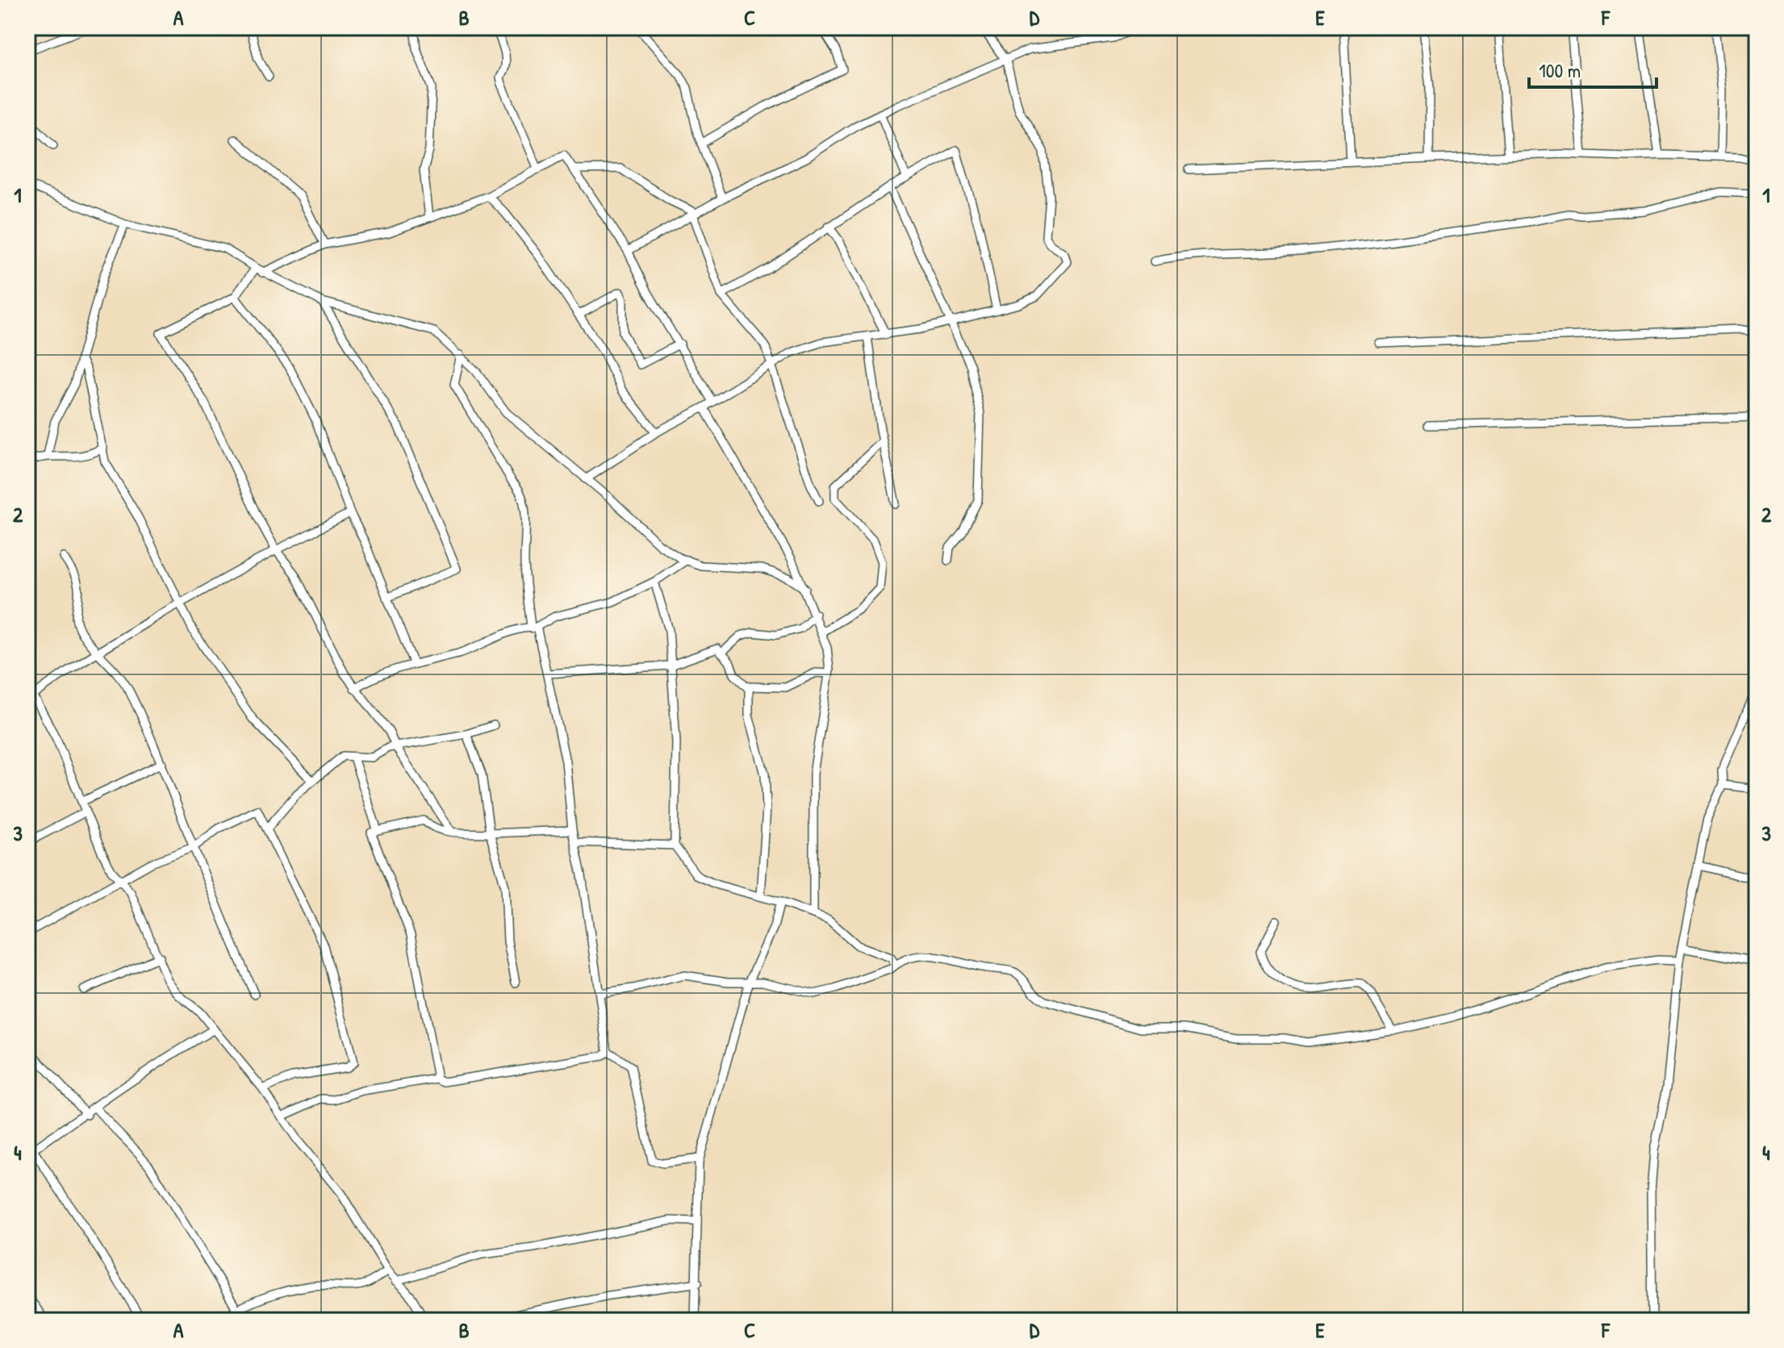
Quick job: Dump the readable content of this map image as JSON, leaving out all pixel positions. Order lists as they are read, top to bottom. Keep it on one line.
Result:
{"scale_bar":"100 m","grid":{"columns":["A","B","C","D","E","F"],"rows":["1","2","3","4"]}}
